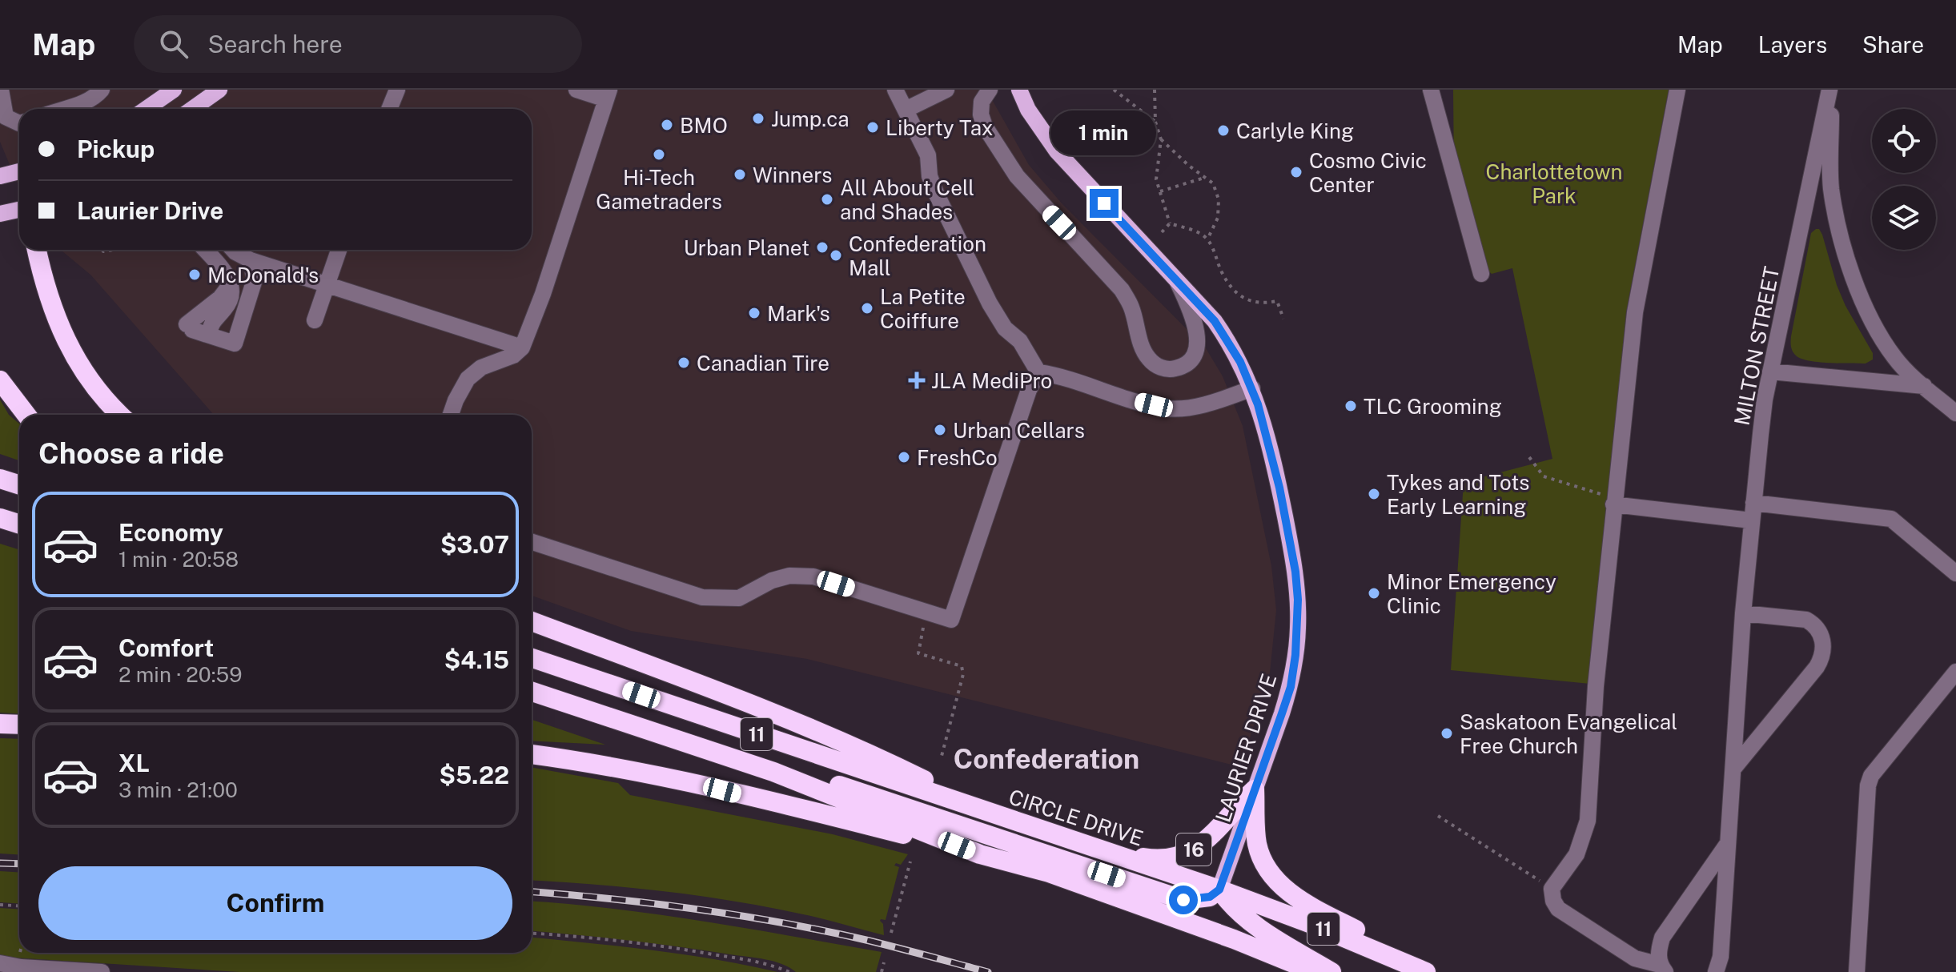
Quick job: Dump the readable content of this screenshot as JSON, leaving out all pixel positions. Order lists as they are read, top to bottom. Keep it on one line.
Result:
{"streets":{"highway":["11","CIRCLE DRIVE","16"],"main road":["LAURIER DRIVE"],"street":["MILTON STREET"]},"crossings":[["LAURIER DRIVE","CIRCLE DRIVE"],["LAURIER DRIVE","16"],["CIRCLE DRIVE","16"]],"districts":["Confederation"],"parks":["Charlottetown Park"],"places":{"other":["Jump.ca","BMO","Liberty Tax","Carlyle King","Hi-Tech Gametraders","Cosmo Civic Center","Winners","All About Cell and Shades","Urban Planet","Confederation Mall","McDonald's","La Petite Coiffure","Mark's","Canadian Tire","TLC Grooming","Urban Cellars","FreshCo","Tykes and Tots Early Learning","Minor Emergency Clinic","Saskatoon Evangelical Free Church"],"health":["JLA MediPro"]},"page":{"header":"Map","search":"Search here","nav":["Map","Layers","Share"],"banner":["Pickup","Laurier Drive"],"bubble":"1 min","heading":"Choose a ride","list":[{"name":"Economy","note":"1 min · 20:58","value":"$3.07"},{"name":"Comfort","note":"2 min · 20:59","value":"$4.15"},{"name":"XL","note":"3 min · 21:00","value":"$5.22"}],"buttons":"Confirm"}}
